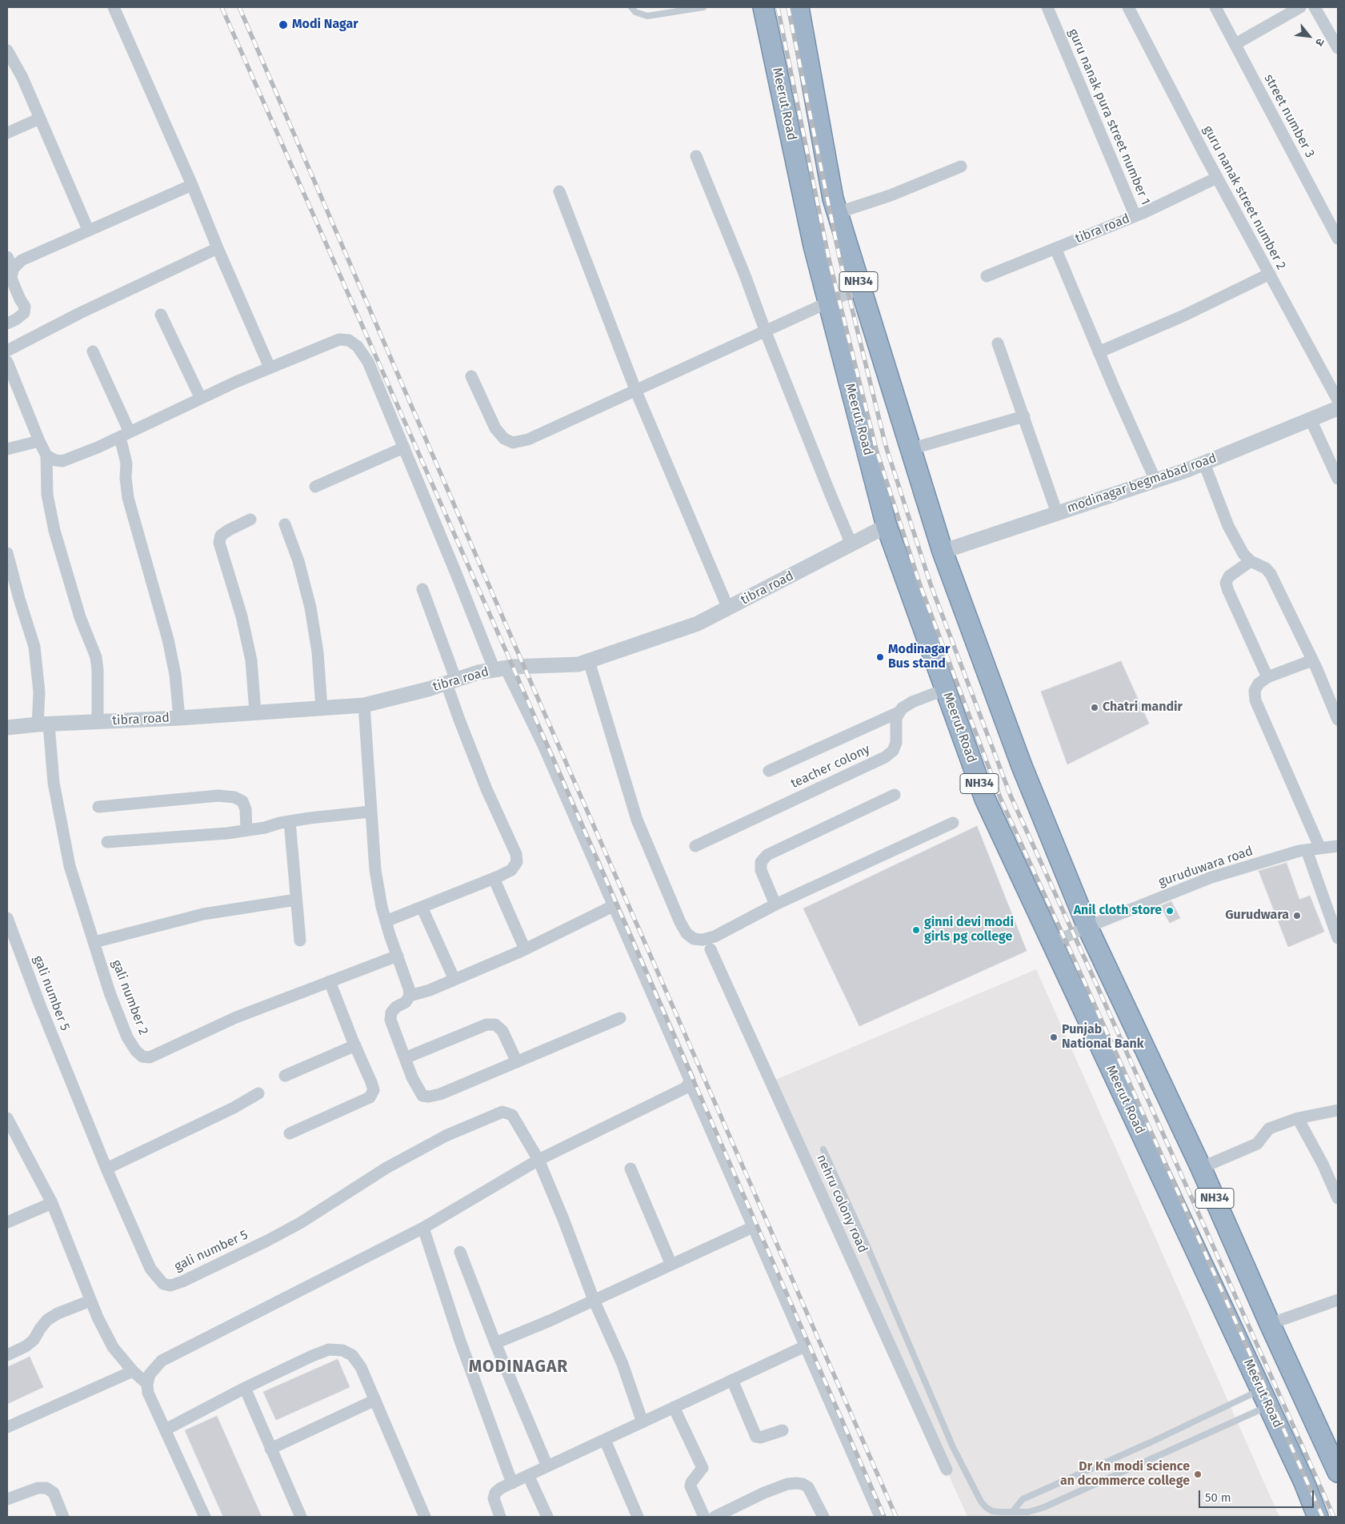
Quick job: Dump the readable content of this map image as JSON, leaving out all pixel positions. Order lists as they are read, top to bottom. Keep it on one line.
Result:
{"streets":{"highway":["Meerut Road","NH34"],"street":["street number 3","guru nanak pura street number 1","guru nanak street number 2","tibra road","modinagar begmabad road","teacher colony","guruduwara road","gali number 5","gali number 2","nehru colony road"]},"crossings":[["Meerut Road","tibra road"],["Meerut Road","guruduwara road"],["guru nanak pura street number 1","tibra road"],["guru nanak street number 2","tibra road"],["tibra road","gali number 2"],["NH34","modinagar begmabad road"],["NH34","guruduwara road"]],"districts":["MODINAGAR"],"places":["Modi Nagar","Modinagar Bus stand","Chatri mandir","Anil cloth store","Gurudwara","ginni devi modi girls pg college","Punjab National Bank","Dr Kn modi science an dcommerce college"],"scale_bar":"50 m","north":"bottom right"}
